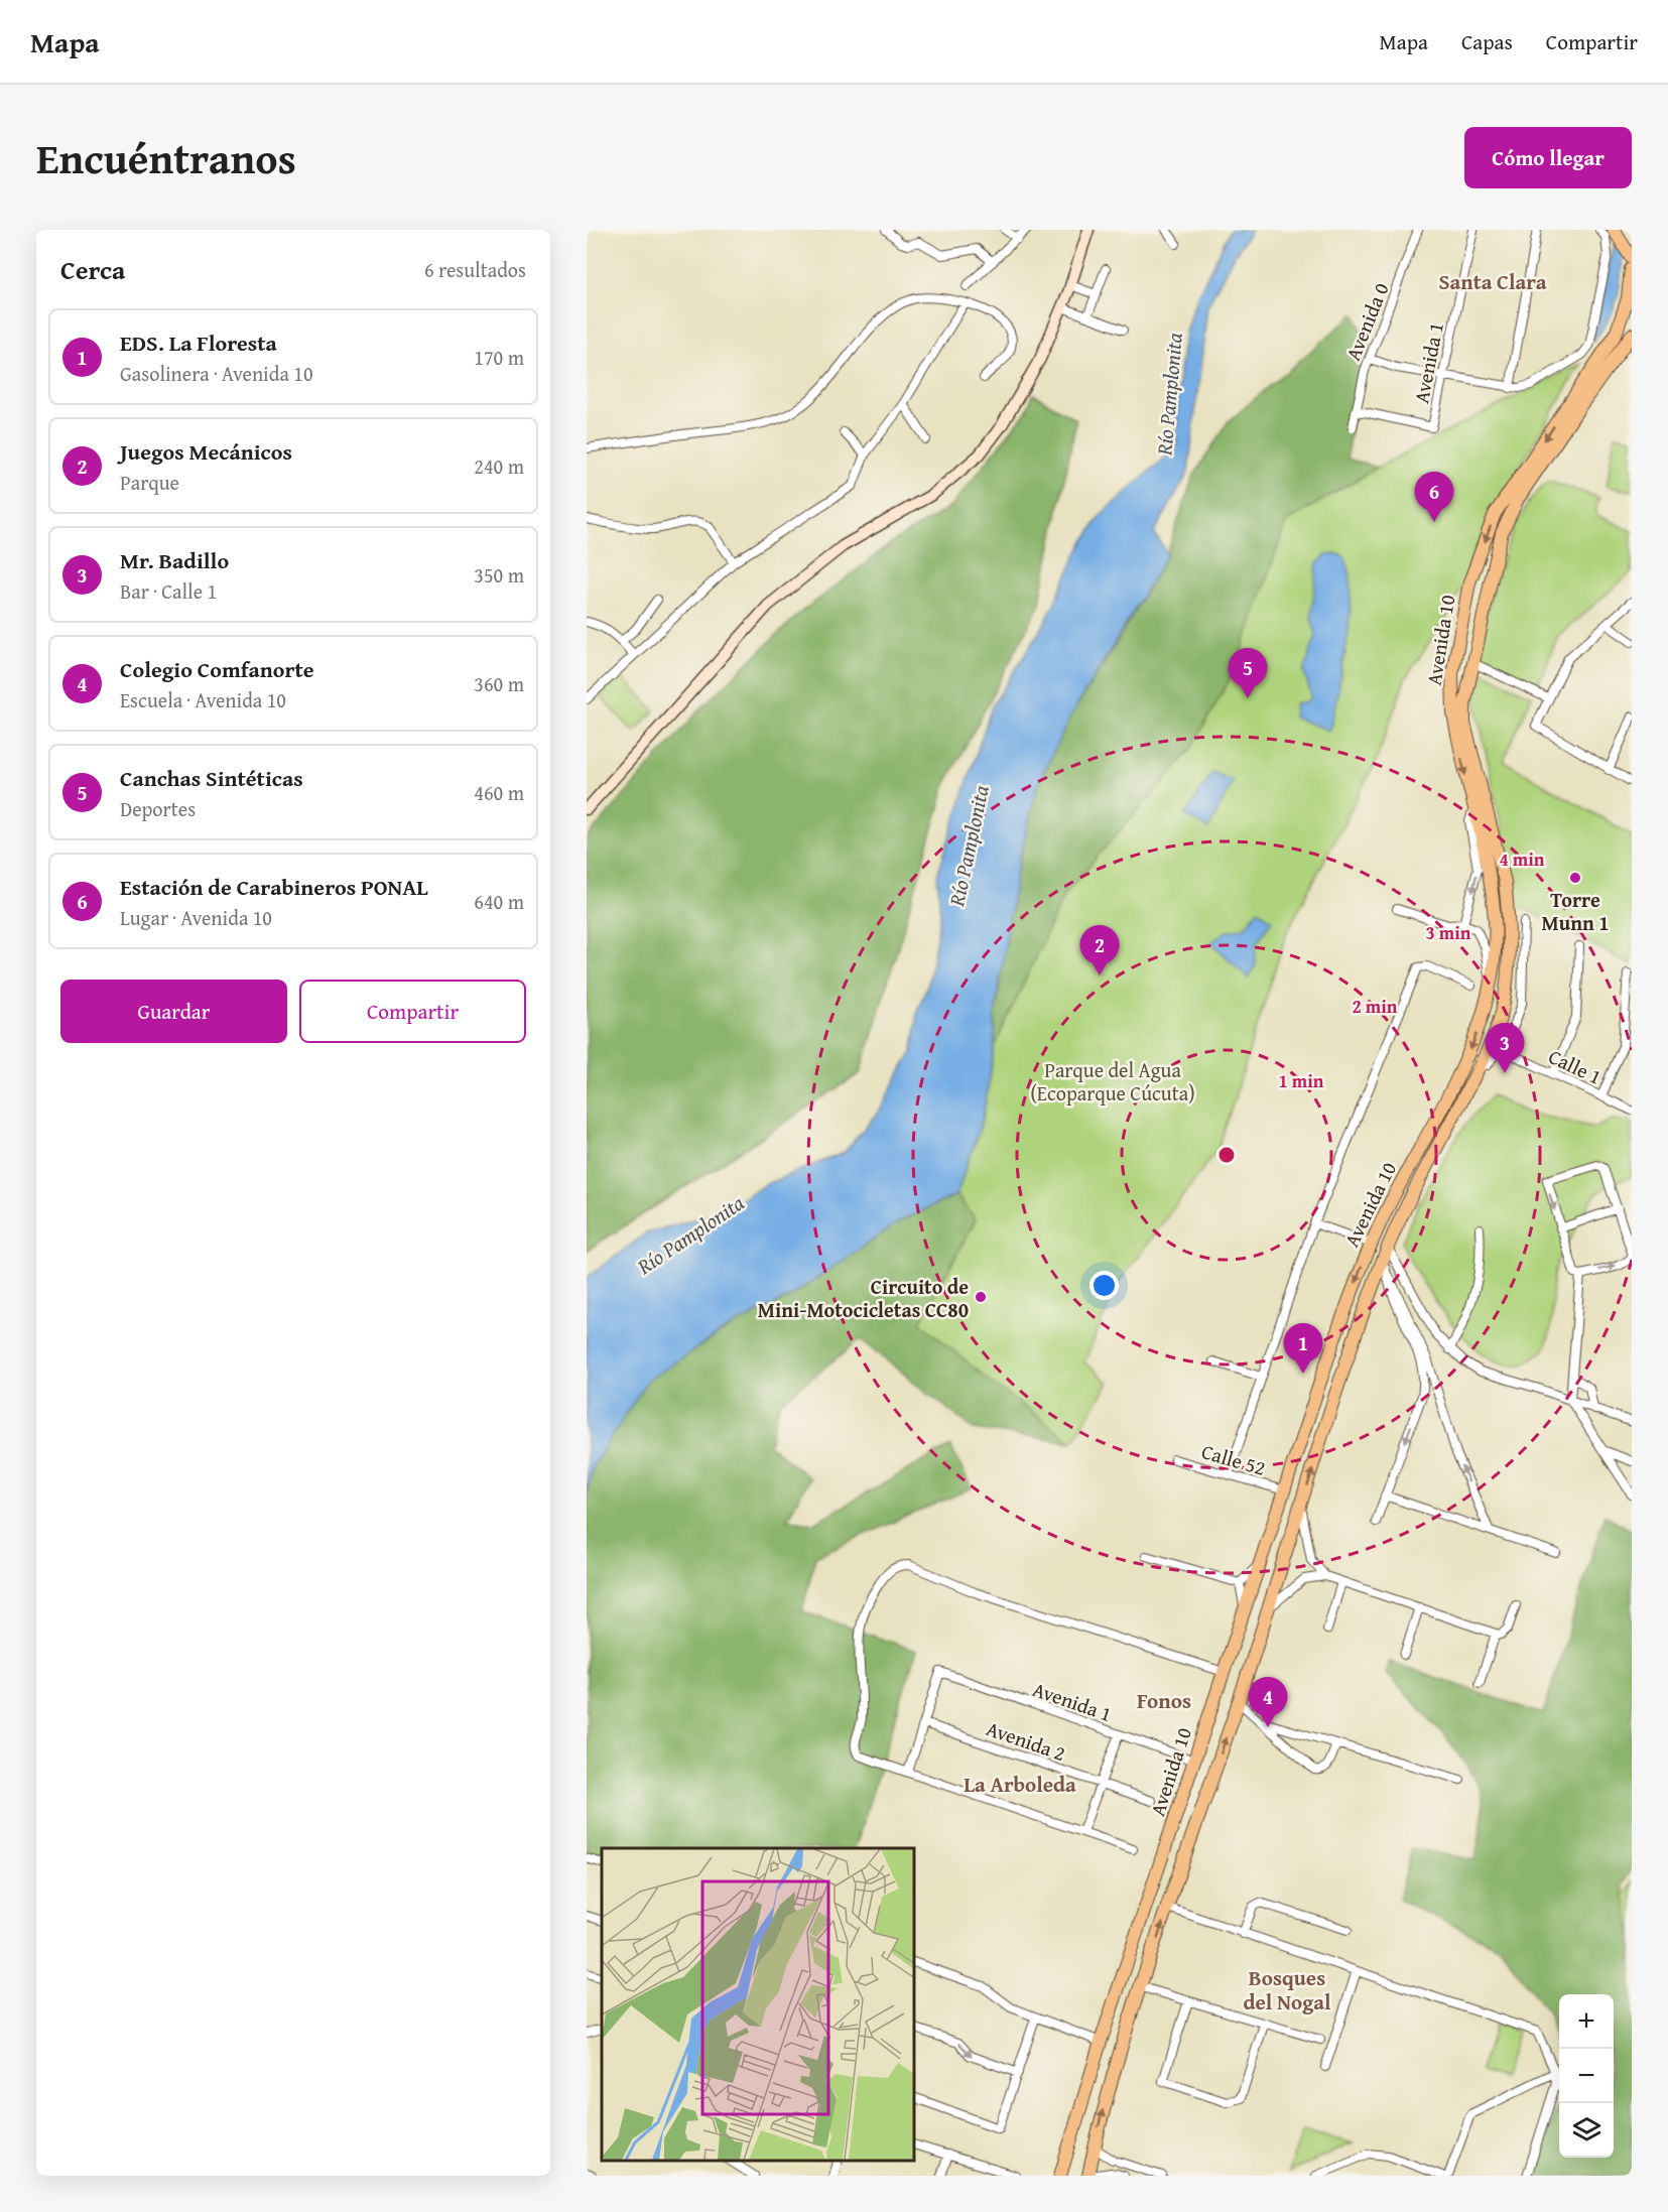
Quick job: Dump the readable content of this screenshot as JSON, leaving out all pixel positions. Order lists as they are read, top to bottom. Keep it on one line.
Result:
{"streets":{"main road":["Avenida 10"],"street":["Avenida 0","Avenida 1","Calle 1","Calle 52","Avenida 2"]},"crossings":[["Avenida 0","Avenida 1"],["Avenida 1","Avenida 10"],["Avenida 1","Avenida 2"],["Avenida 10","Calle 52"]],"districts":["Santa Clara","Fonos","La Arboleda","Bosques del Nogal"],"water":["Río Pamplonita"],"parks":["Parque del Agua (Ecoparque Cúcuta)"],"places":["Torre Munn 1","Circuito de Mini-Motocicletas CC80"],"page":{"header":"Mapa","nav":["Mapa","Capas","Compartir"],"title":"Encuéntranos","buttons":["Cómo llegar",["Guardar","Compartir"]],"heading":["Cerca","6 resultados"],"list":[{"mark":"1","name":"EDS. La Floresta","note":"Gasolinera · Avenida 10","value":"170 m"},{"mark":"2","name":"Juegos Mecánicos","note":"Parque","value":"240 m"},{"mark":"3","name":"Mr. Badillo","note":"Bar · Calle 1","value":"350 m"},{"mark":"4","name":"Colegio Comfanorte","note":"Escuela · Avenida 10","value":"360 m"},{"mark":"5","name":"Canchas Sintéticas","note":"Deportes","value":"460 m"},{"mark":"6","name":"Estación de Carabineros PONAL","note":"Lugar · Avenida 10","value":"640 m"}],"pins":["6","5","2","3","1","4"],"map_buttons":["+","−"]},"rings":["4 min","3 min","2 min","1 min"]}
